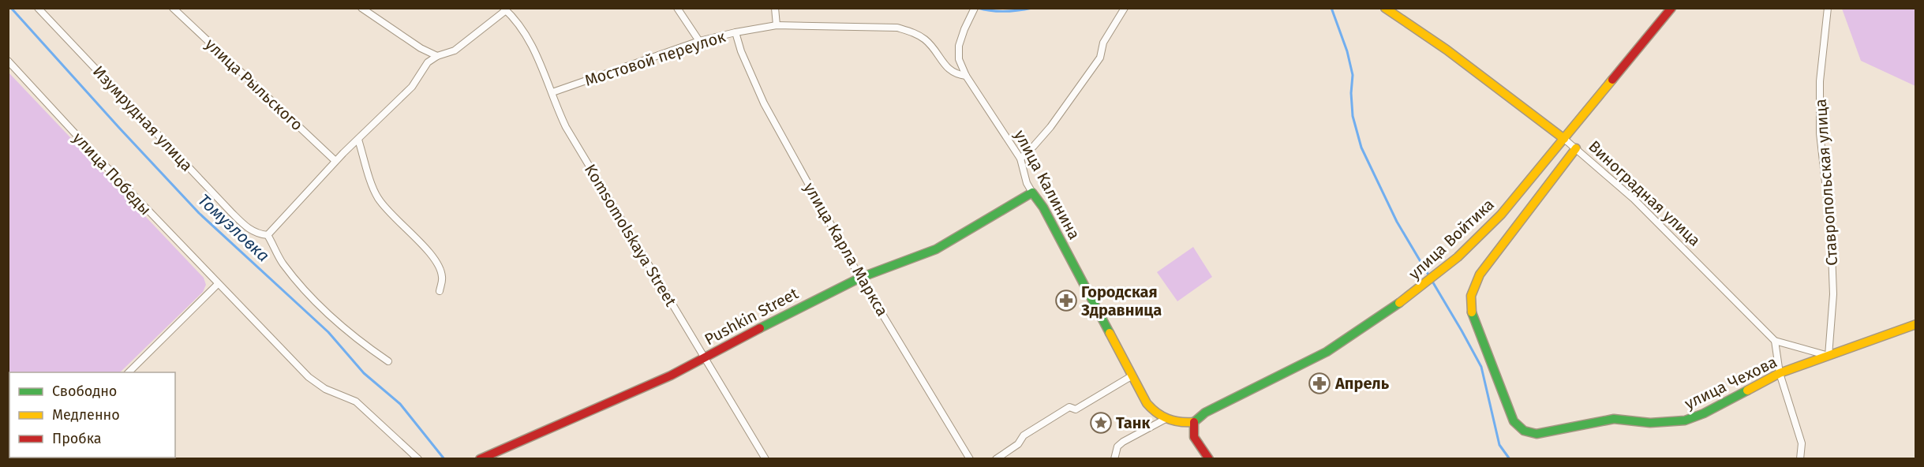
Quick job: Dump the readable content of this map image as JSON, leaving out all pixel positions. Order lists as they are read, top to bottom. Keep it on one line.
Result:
{"streets":{"main road":["улица Калинина","Виноградная улица","улица Войтика","Pushkin Street","улица Чехова"],"street":["Мостовой переулок","улица Рыльского","Изумрудная улица","улица Победы","Ставропольская улица","Komsomolskaya Street","улица Карла Маркса"]},"crossings":[["Мостовой переулок","улица Калинина"],["Мостовой переулок","Komsomolskaya Street"],["Мостовой переулок","улица Карла Маркса"],["Ставропольская улица","улица Чехова"],["улица Калинина","улица Войтика"],["улица Калинина","Pushkin Street"],["Виноградная улица","улица Войтика"],["Виноградная улица","улица Чехова"],["Komsomolskaya Street","Pushkin Street"],["улица Карла Маркса","Pushkin Street"]],"water":["Томузловка"],"places":{"pharmacy":["Городская Здравница","Апрель"],"place":["Танк"]},"legend":["Свободно","Медленно","Пробка"]}
